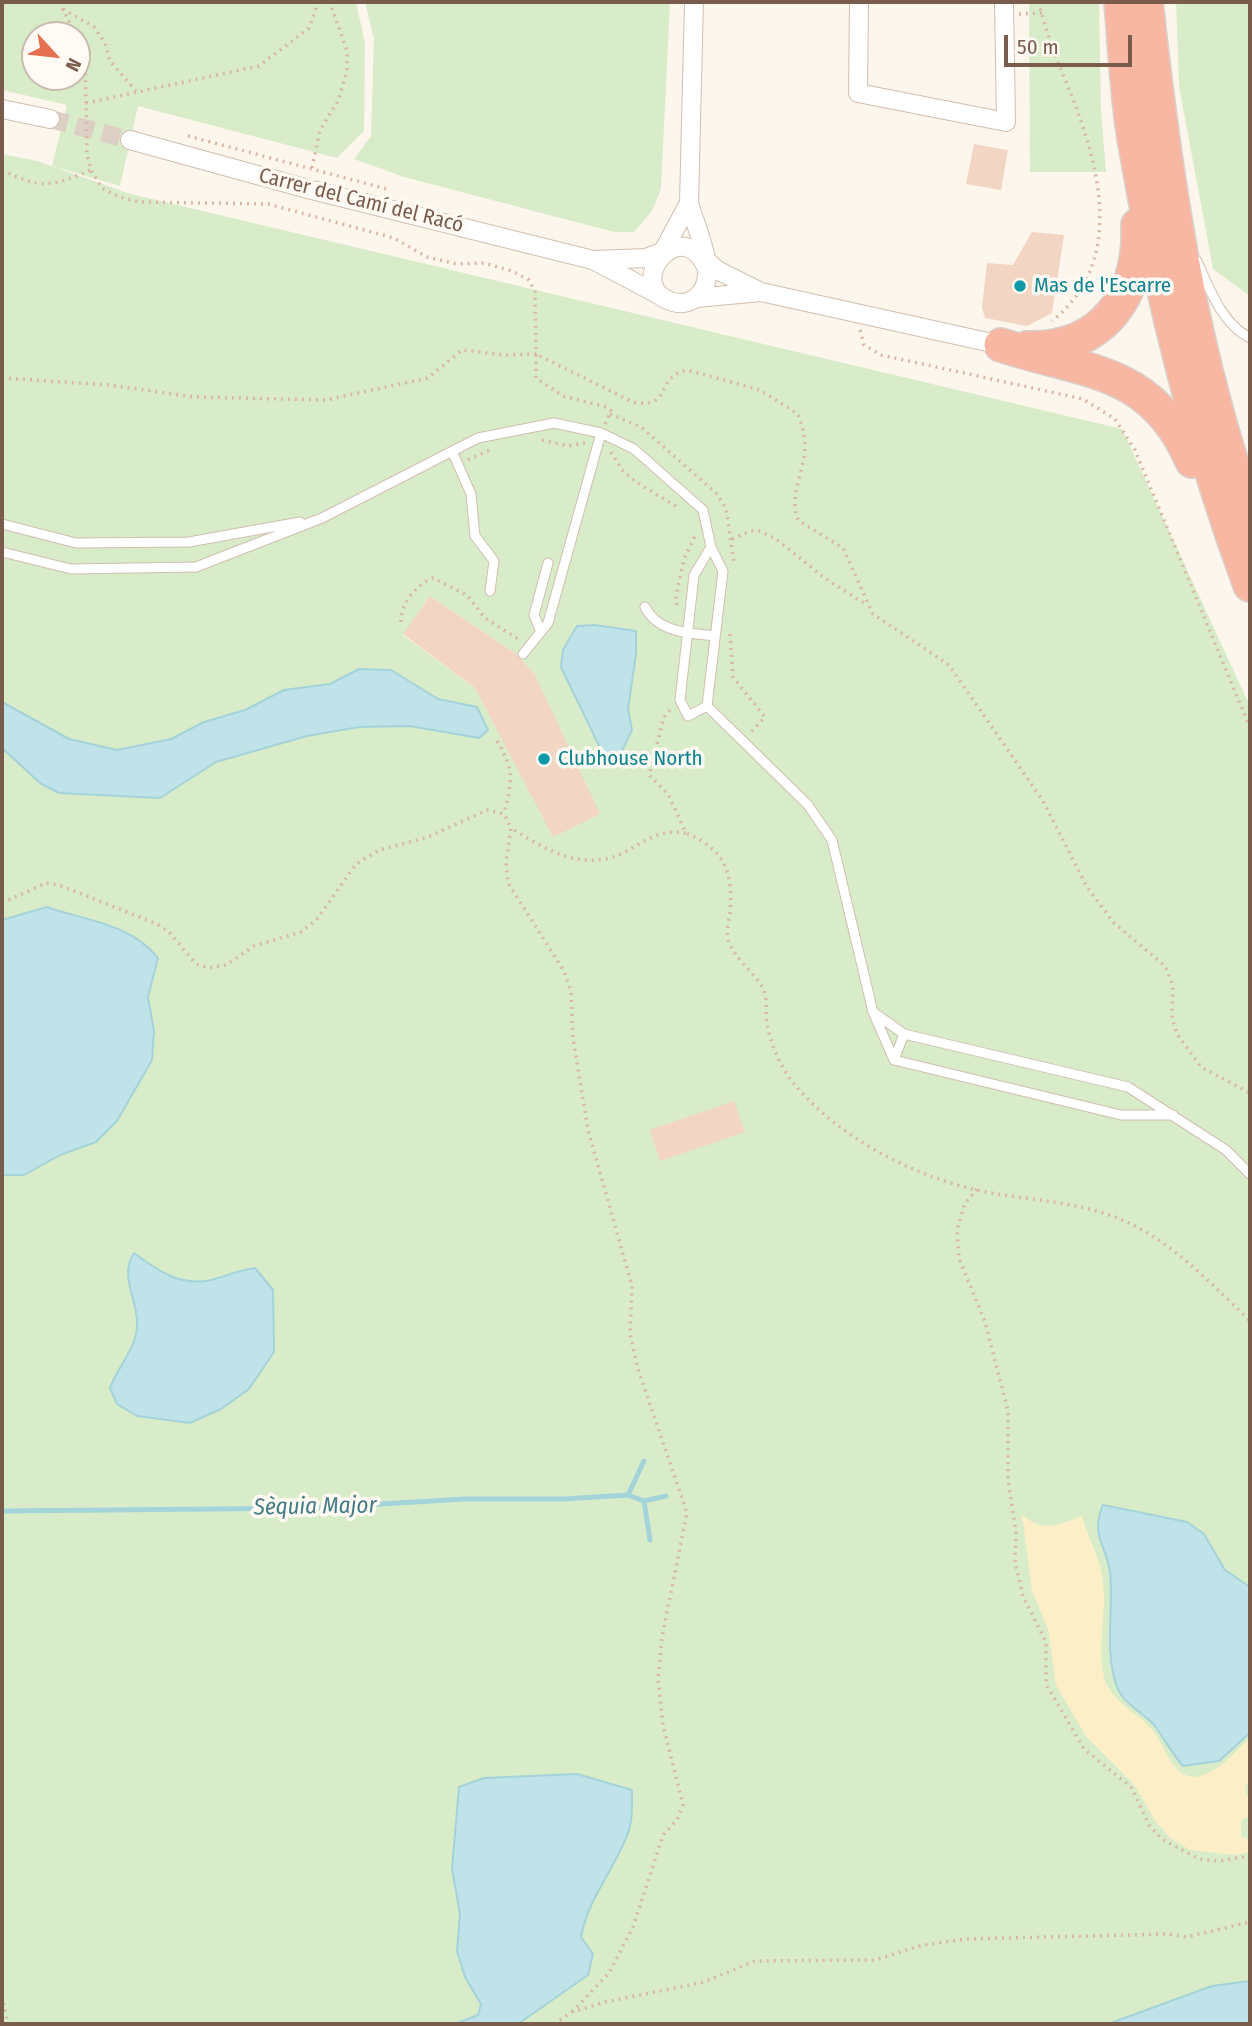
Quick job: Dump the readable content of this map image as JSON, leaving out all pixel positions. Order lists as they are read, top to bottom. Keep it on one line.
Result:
{"streets":{"street":["Carrer del Camí del Racó"]},"water":["Sèquia Major"],"places":["Mas de l'Escarre","Clubhouse North"],"scale_bar":"50 m","north":"bottom right"}
